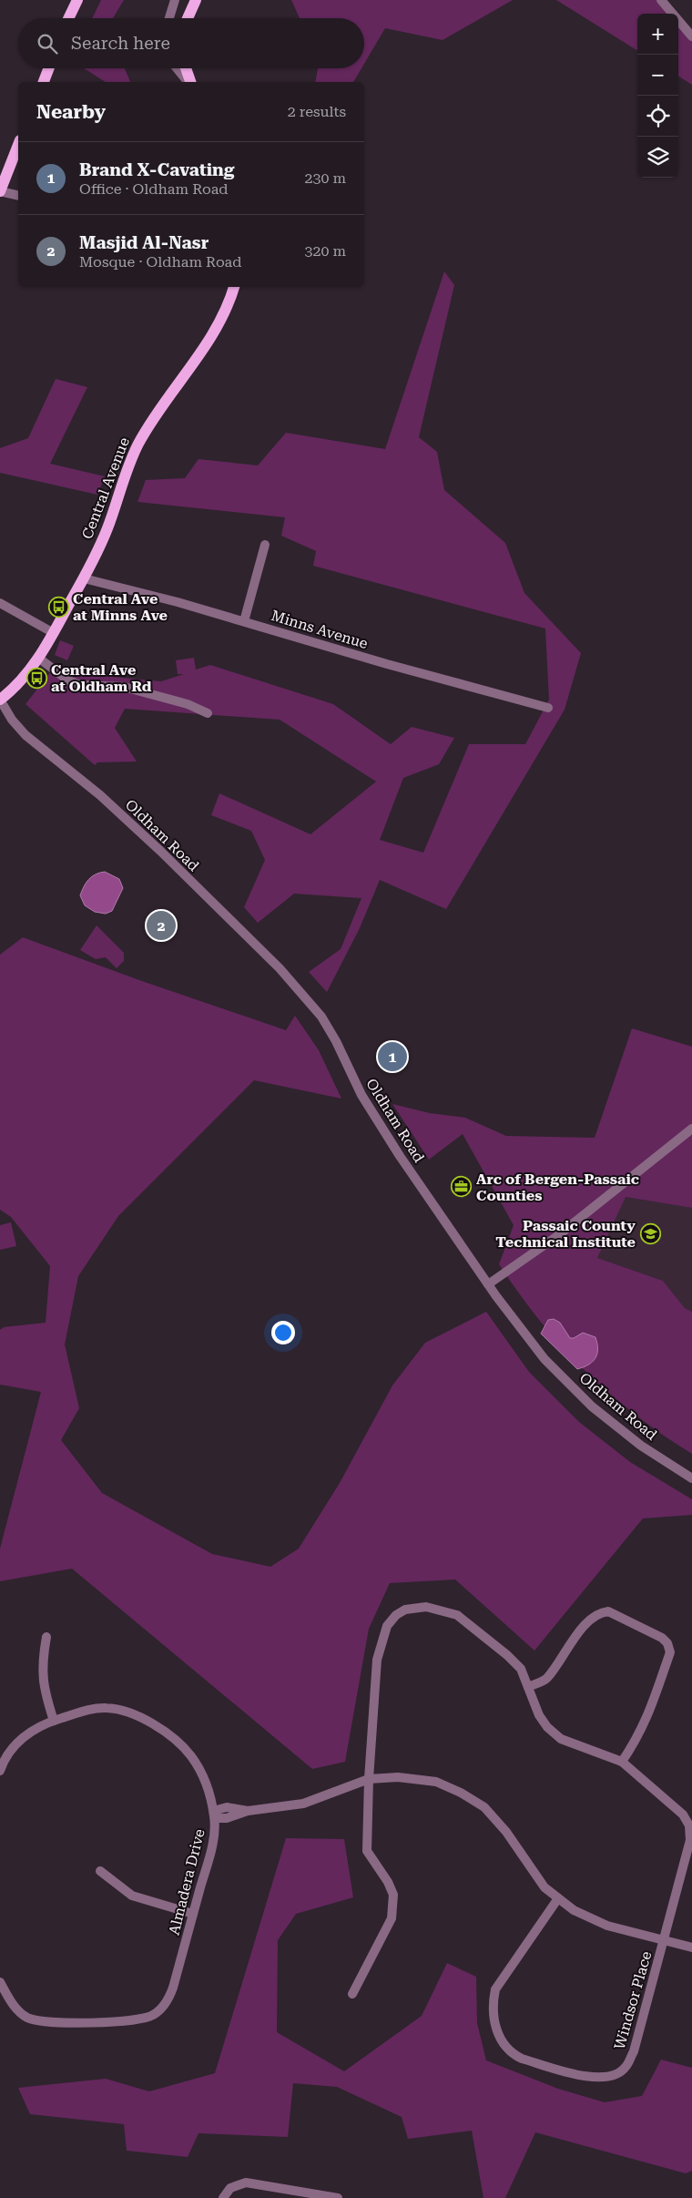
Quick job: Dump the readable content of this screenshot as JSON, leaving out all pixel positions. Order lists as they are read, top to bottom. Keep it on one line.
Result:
{"streets":{"main road":["Central Avenue"],"street":["Minns Avenue","Oldham Road","Almadera Drive","Windsor Place"]},"crossings":[["Central Avenue","Minns Avenue"],["Central Avenue","Oldham Road"]],"places":{"bus stop":["Central Ave at Minns Ave","Central Ave at Oldham Rd"],"office":["Arc of Bergen-Passaic Counties"],"school or university":["Passaic County Technical Institute"]},"page":{"map_buttons":["+","−"],"search":"Search here","heading":["Nearby","2 results"],"list":[{"mark":"1","name":"Brand X-Cavating","note":"Office · Oldham Road","value":"230 m"},{"mark":"2","name":"Masjid Al-Nasr","note":"Mosque · Oldham Road","value":"320 m"}],"pins":["2","1"]}}
